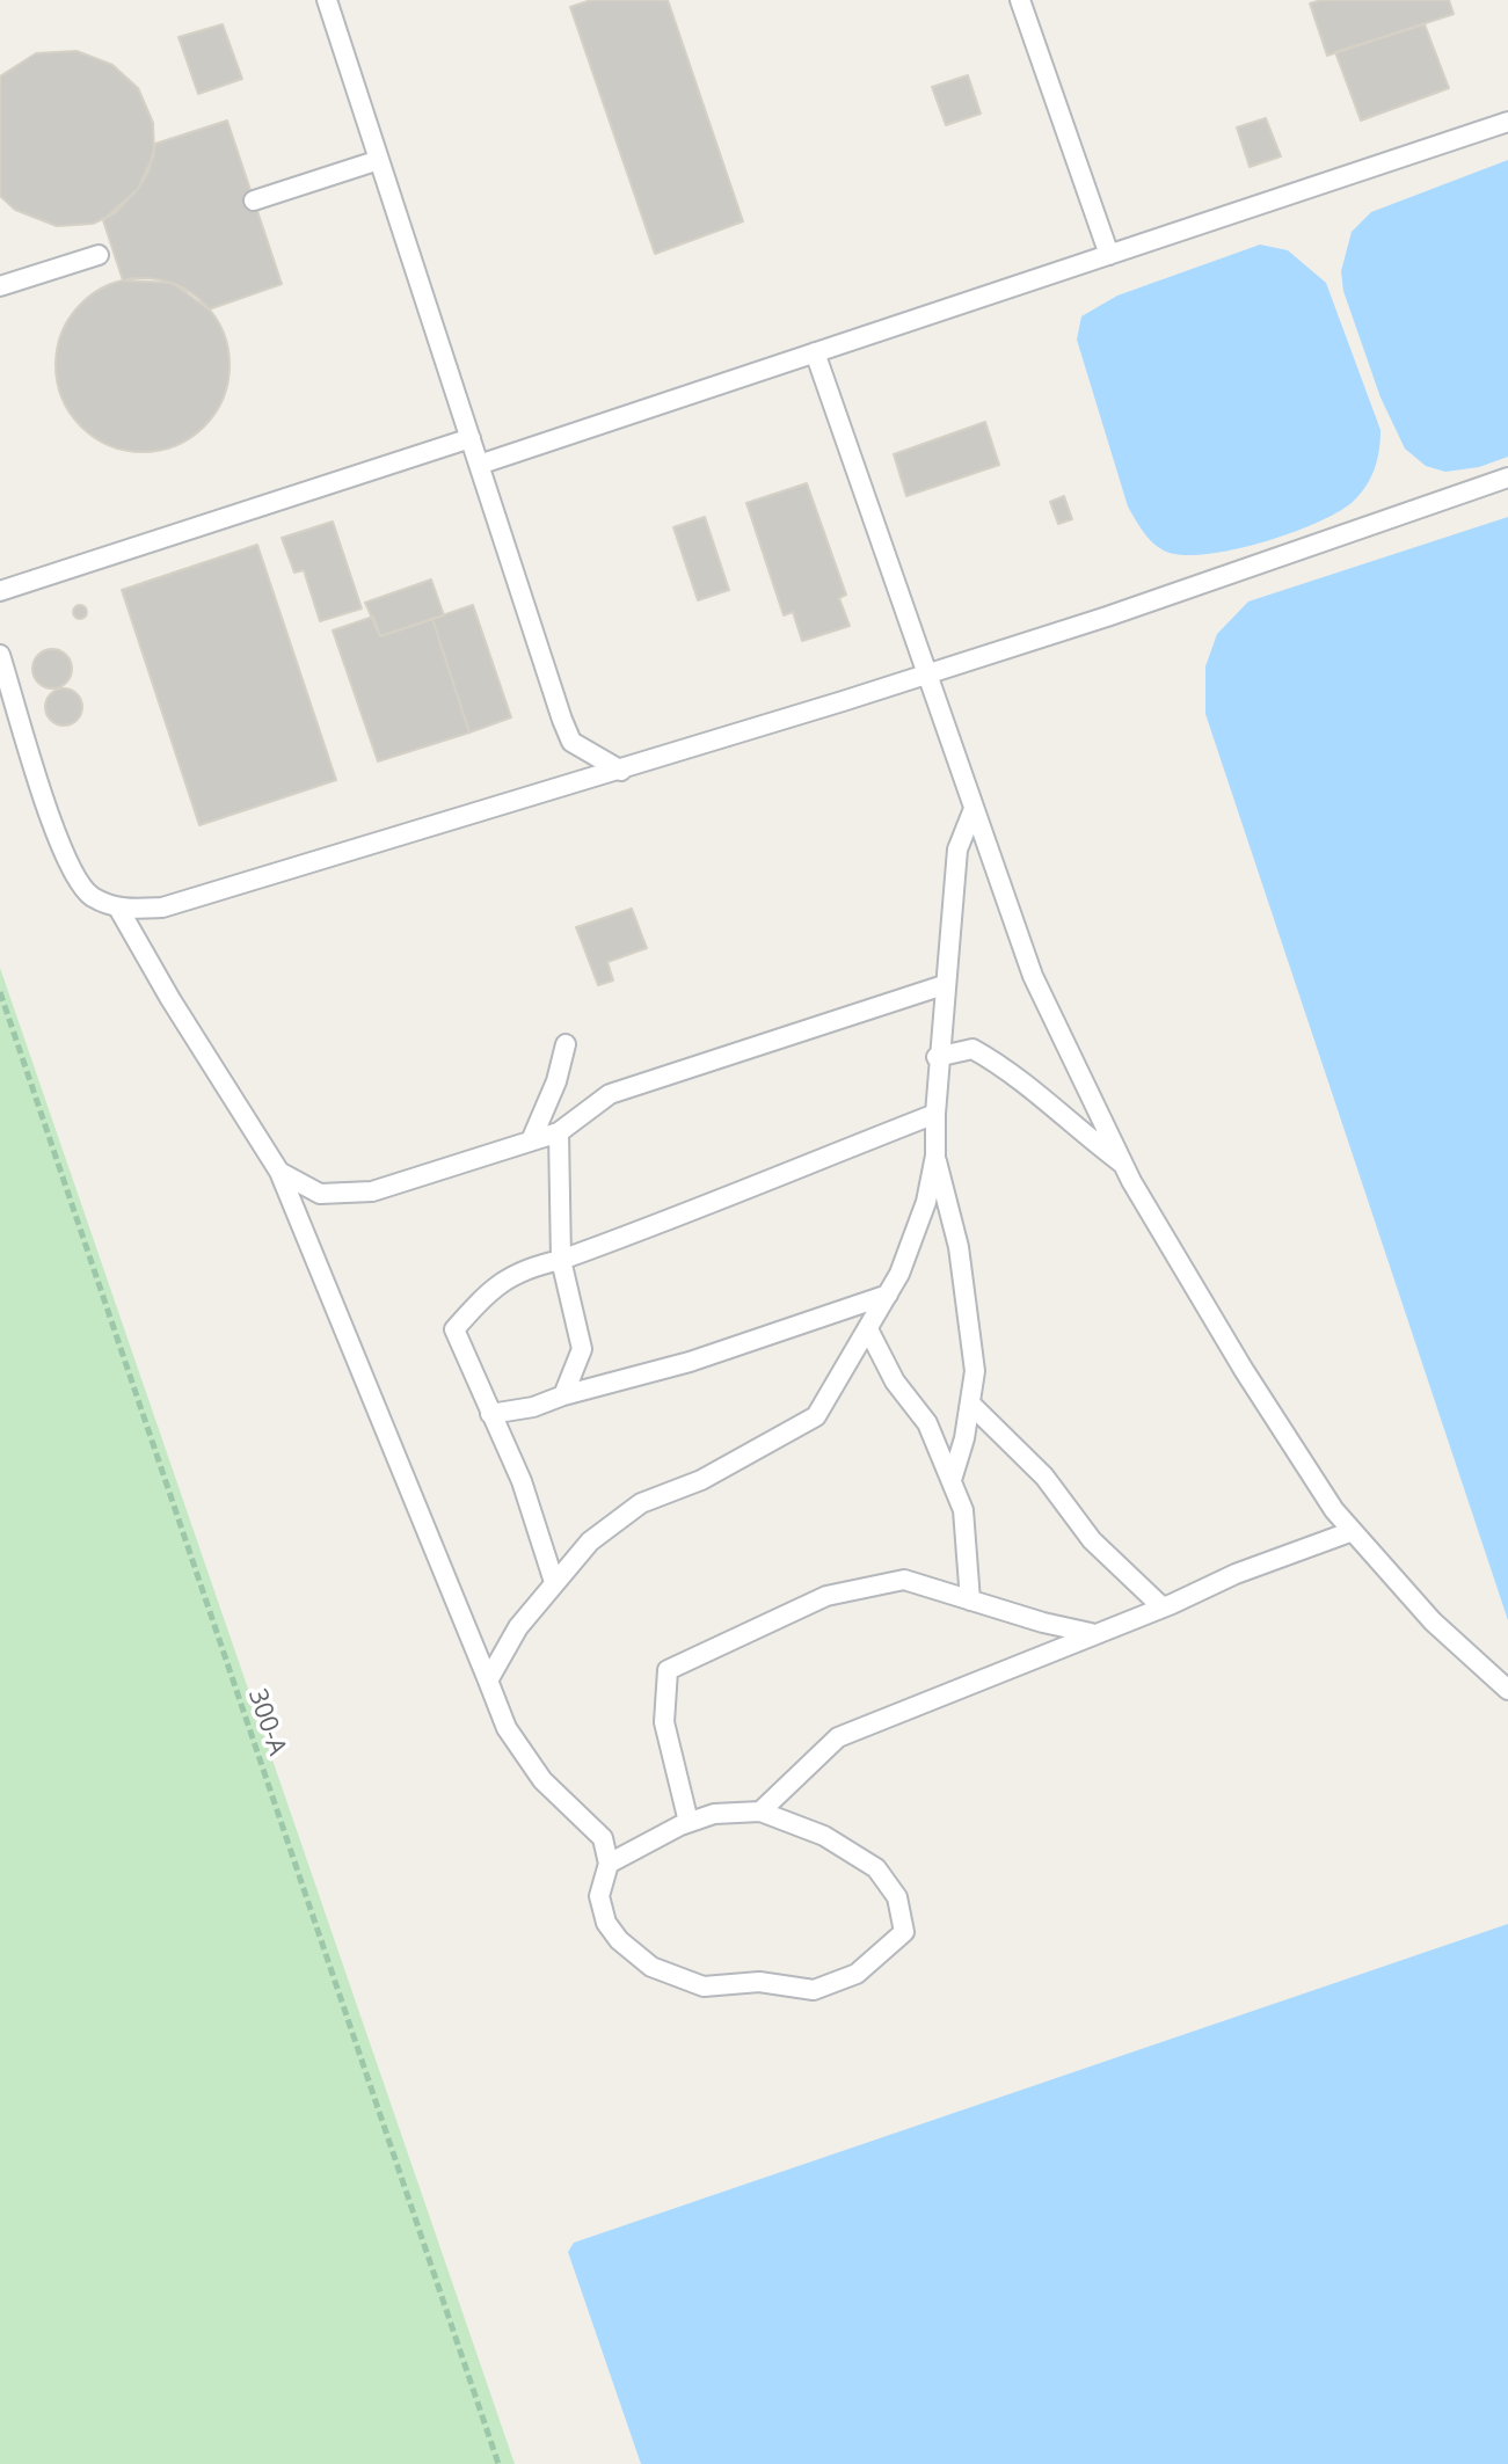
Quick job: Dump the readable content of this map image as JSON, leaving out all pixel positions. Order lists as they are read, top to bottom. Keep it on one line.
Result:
{"streets":{"path":["300-A"]}}
